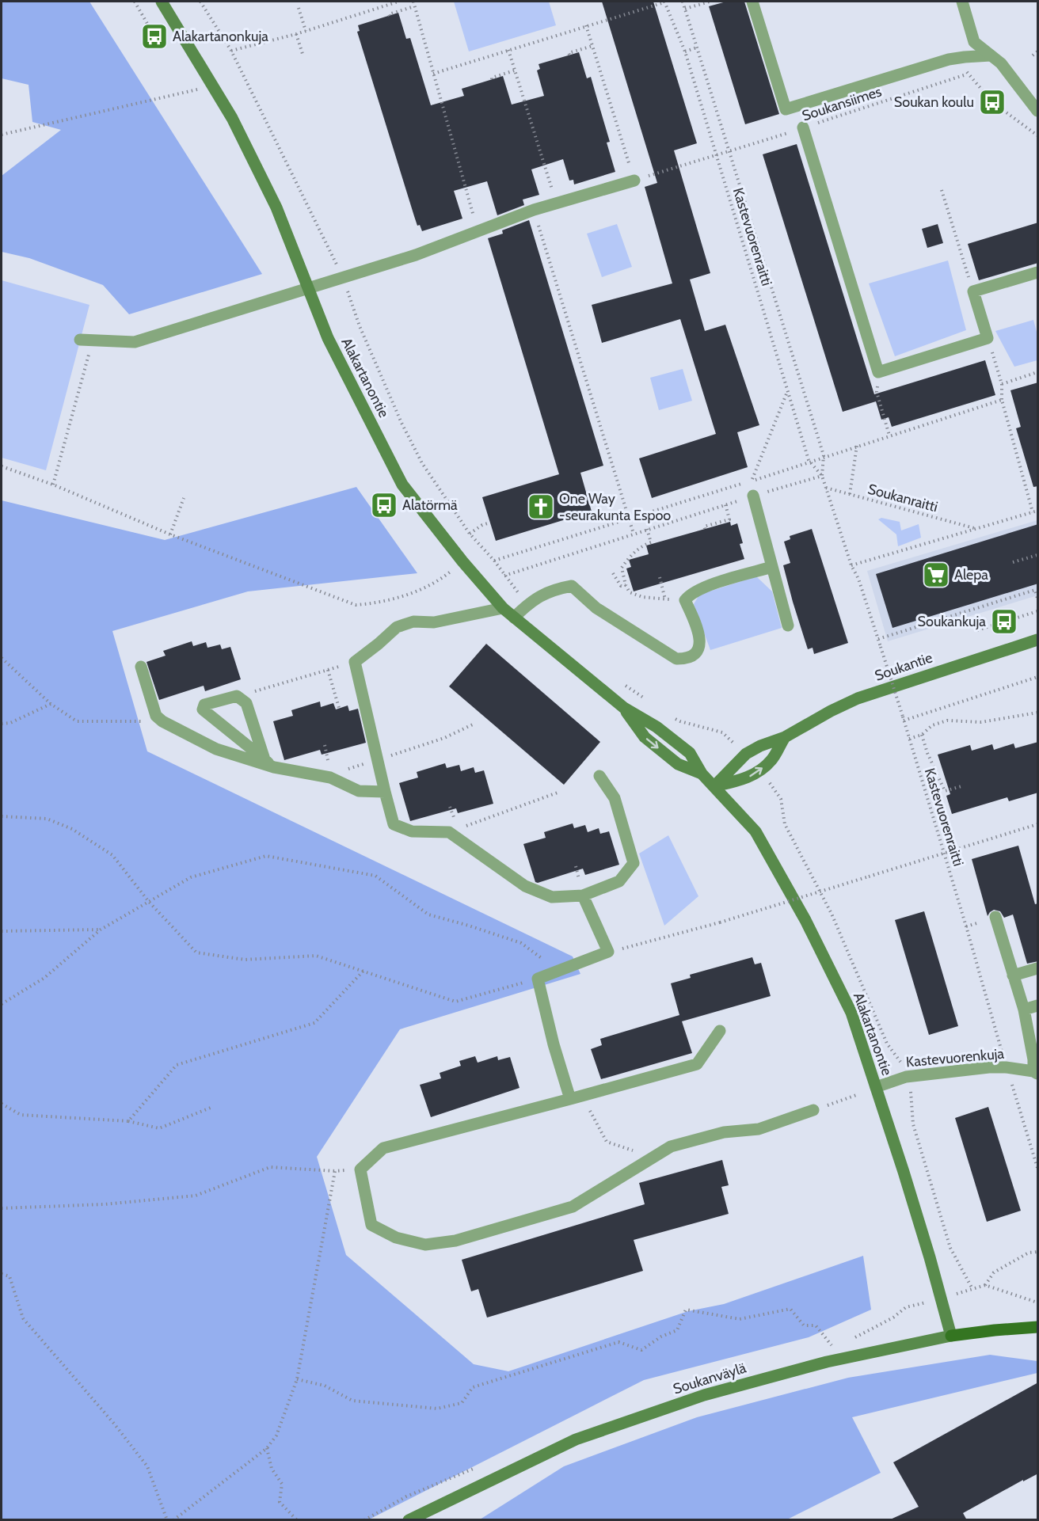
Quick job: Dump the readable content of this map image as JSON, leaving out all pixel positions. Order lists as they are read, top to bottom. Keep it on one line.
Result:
{"streets":{"main road":["Soukanväylä"],"street":["Alakartanontie","Soukantie","Kastevuorenkuja"],"path":["Soukansiimes","Kastevuorenraitti","Soukanraitti"]},"crossings":[["Soukansiimes","Kastevuorenraitti"],["Kastevuorenraitti","Soukanraitti"],["Kastevuorenraitti","Kastevuorenkuja"],["Alakartanontie","Soukantie"],["Alakartanontie","Kastevuorenkuja"],["Alakartanontie","Soukanväylä"]],"places":{"bus stop":["Alakartanonkuja","Soukan koulu","Alatörmä","Soukankuja"],"church":["One Way -seurakunta Espoo"],"supermarket":["Alepa"]}}
